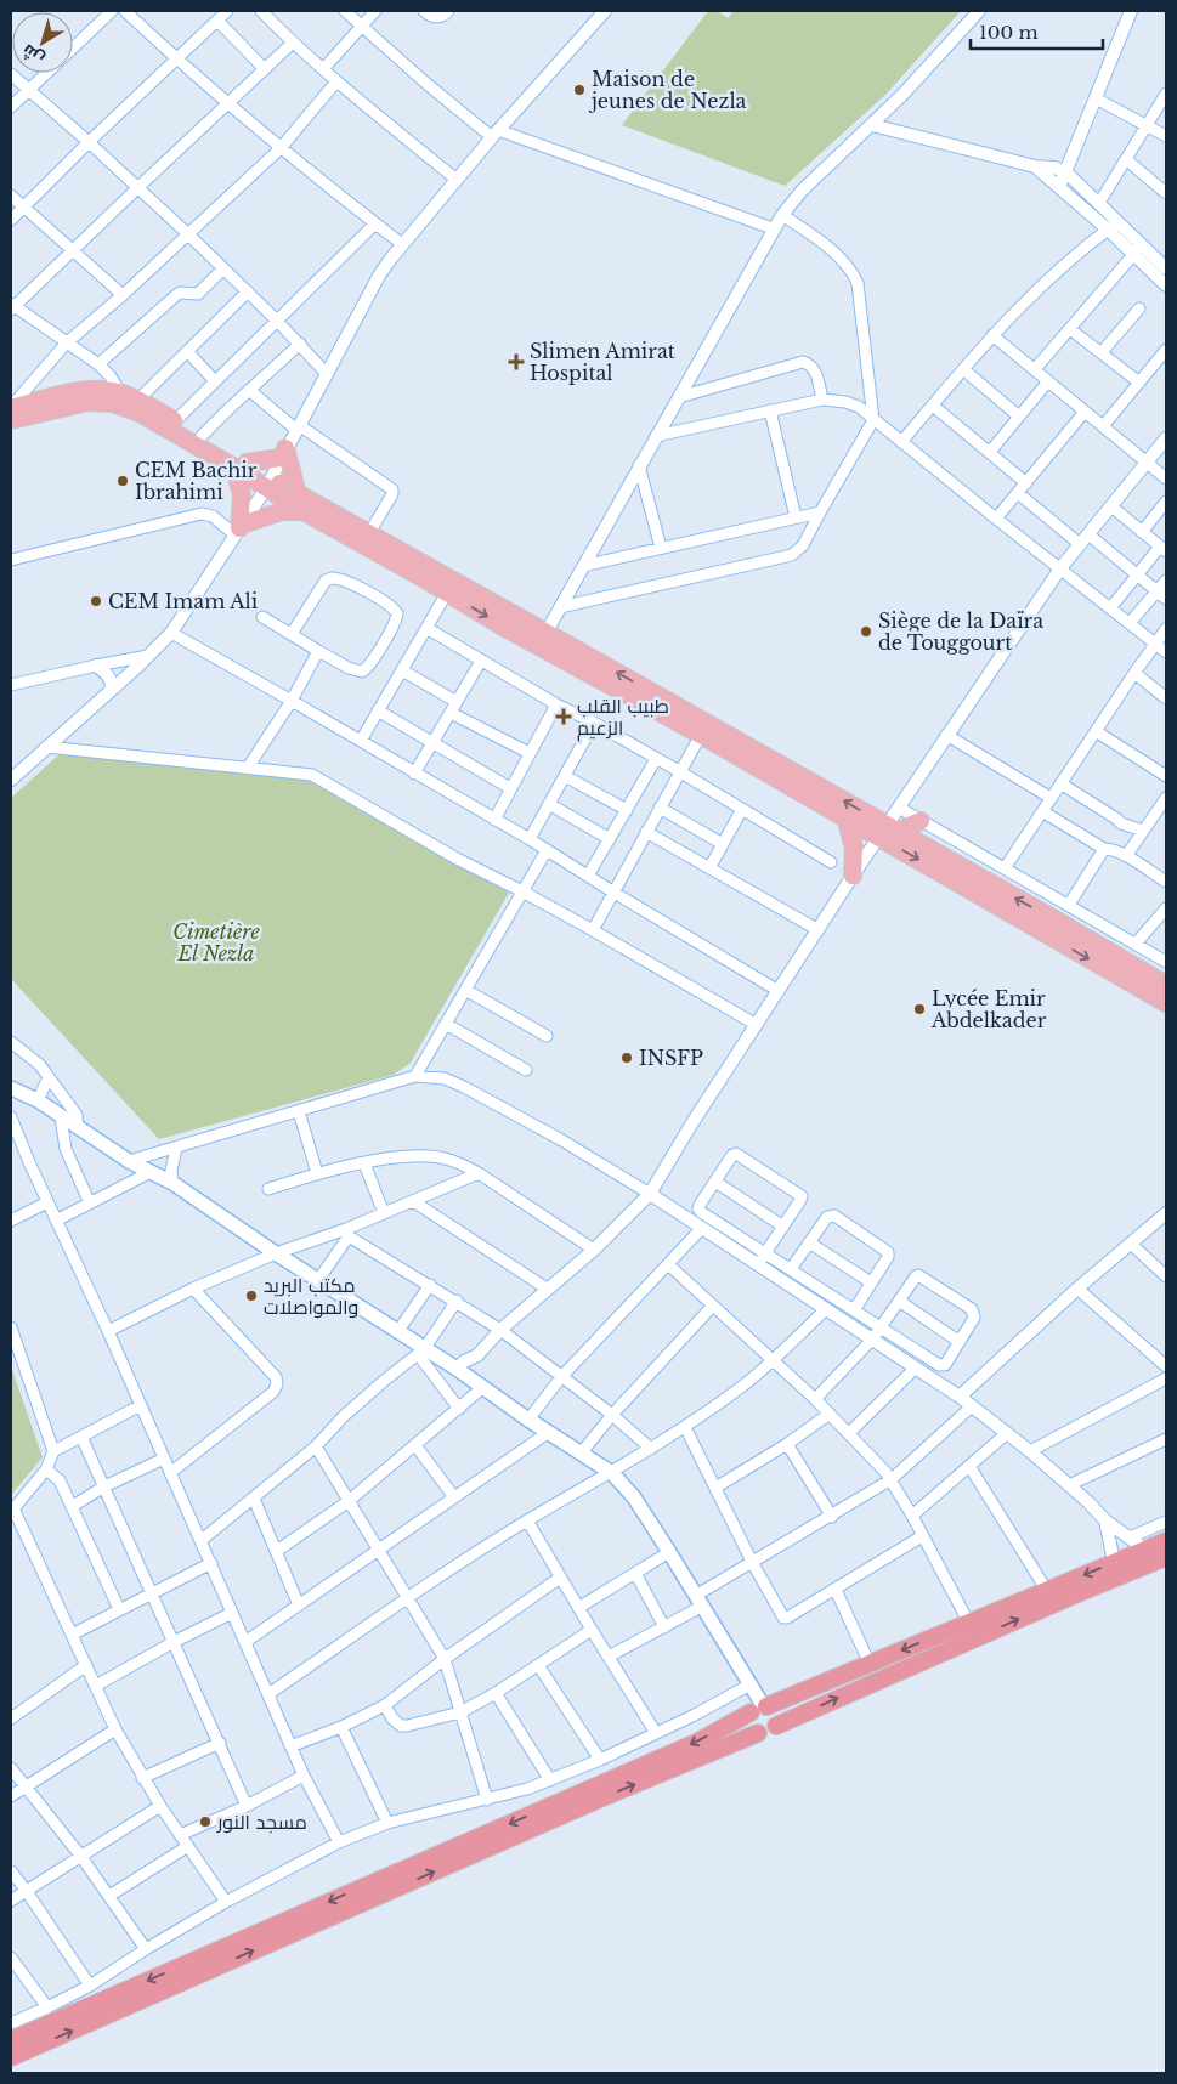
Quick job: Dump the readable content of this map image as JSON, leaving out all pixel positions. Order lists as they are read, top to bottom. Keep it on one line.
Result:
{"parks":["Cimetière El Nezla"],"places":{"other":["Maison de jeunes de Nezla","CEM Bachir Ibrahimi","CEM Imam Ali","Siège de la Daïra de Touggourt","Lycée Emir Abdelkader","INSFP","مكتب البريد والمواصلات","مسجد النور"],"health":["Slimen Amirat Hospital","طبيب القلب الزعيم"]},"scale_bar":"100 m","north":"bottom left"}
